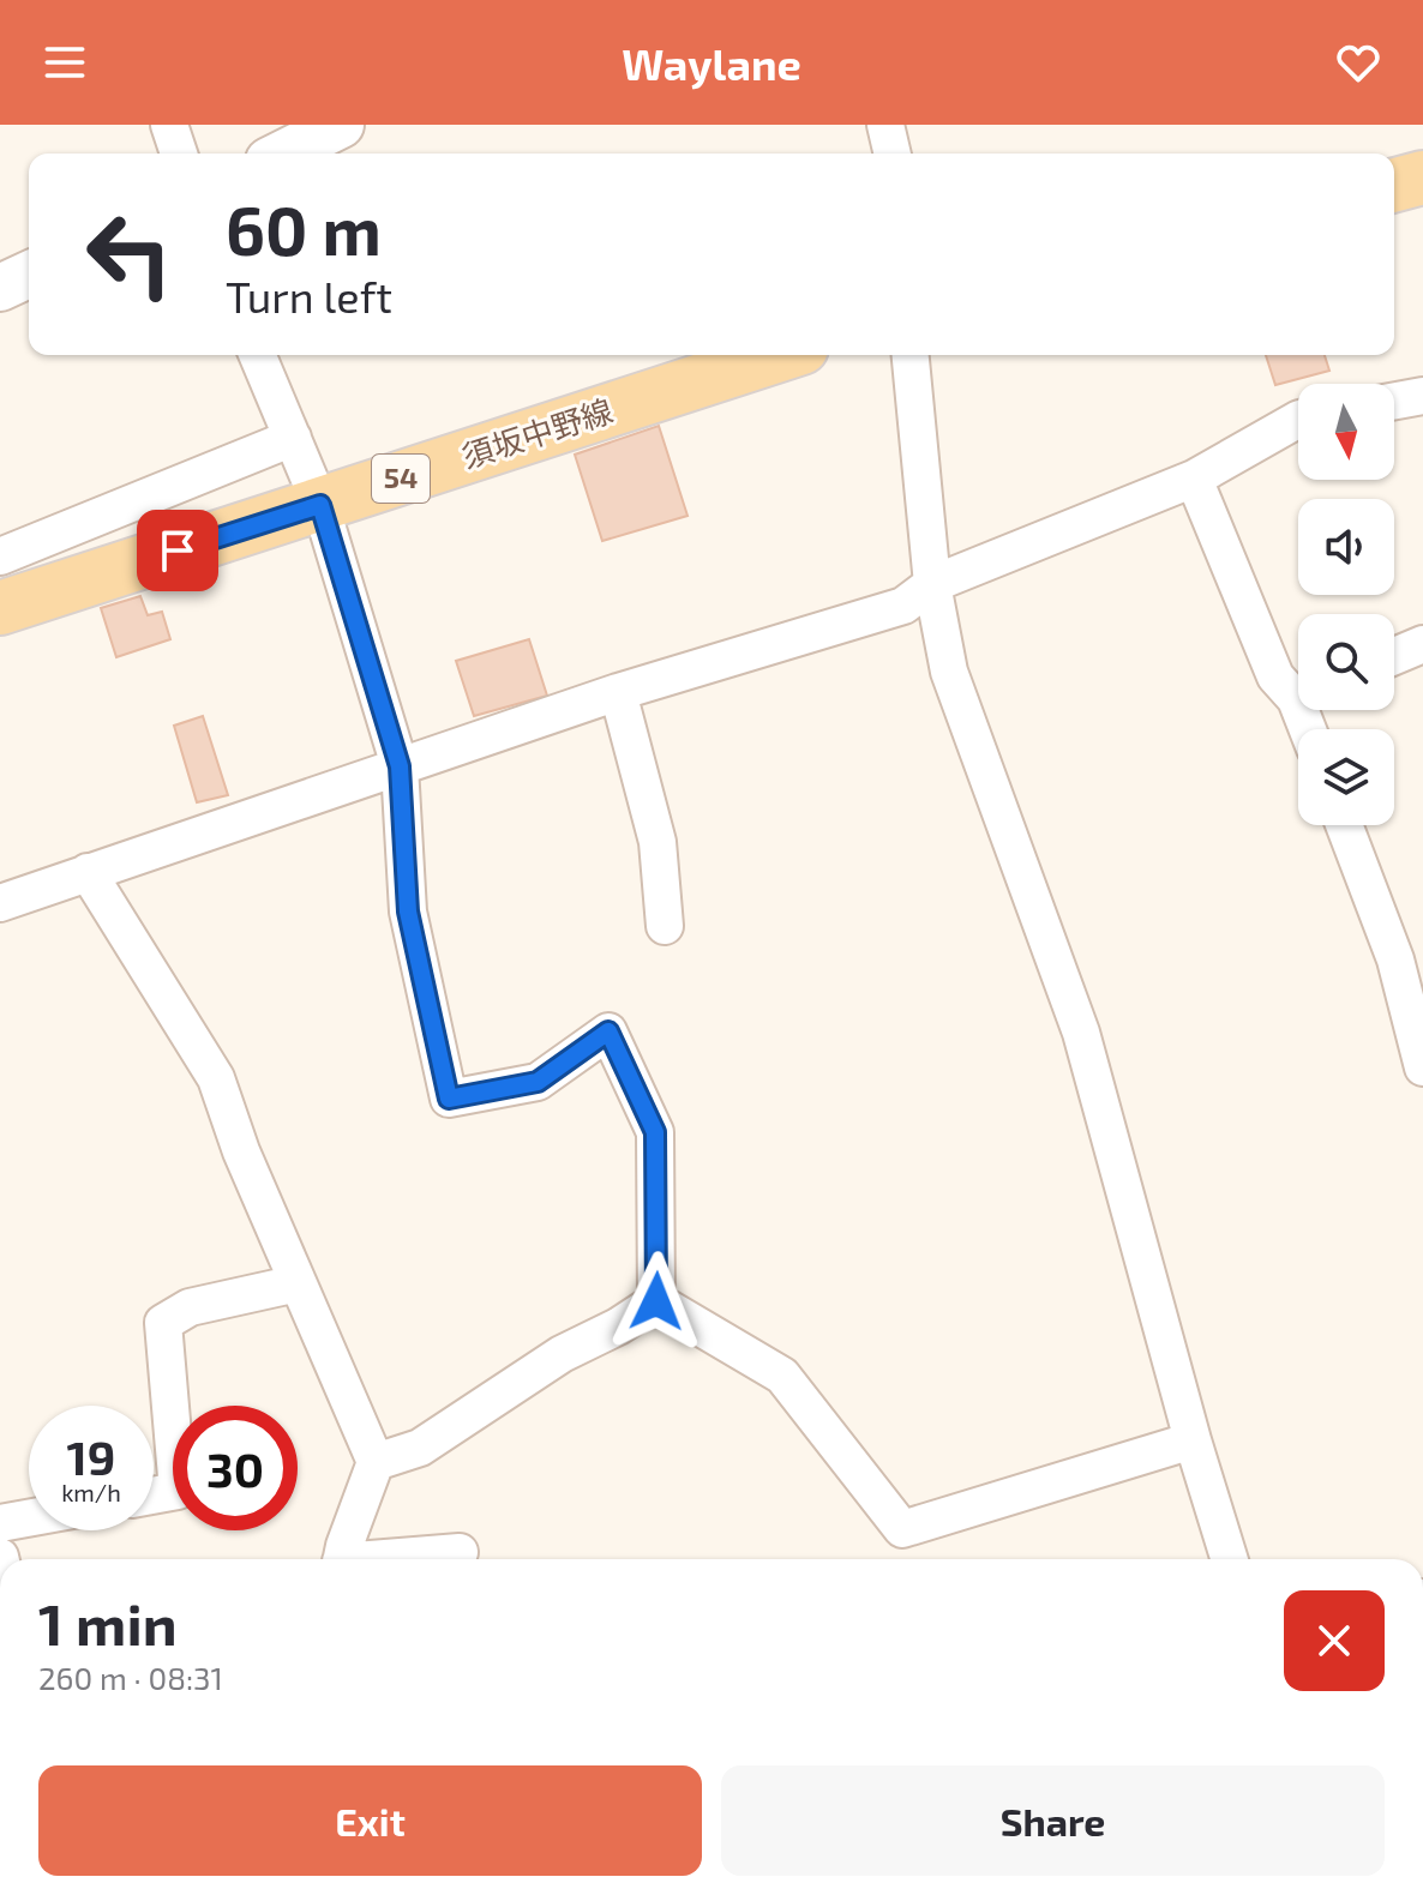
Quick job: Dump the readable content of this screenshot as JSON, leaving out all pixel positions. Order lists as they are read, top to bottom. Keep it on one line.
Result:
{"streets":{"main road":["須坂中野線","54"]},"north":"bottom","page":{"header":"Waylane","turn":["60 m","Turn left"],"speed":"19 km/h","limit":"30","heading":["1 min","260 m · 08:31"],"buttons":["Exit","Share"]}}
